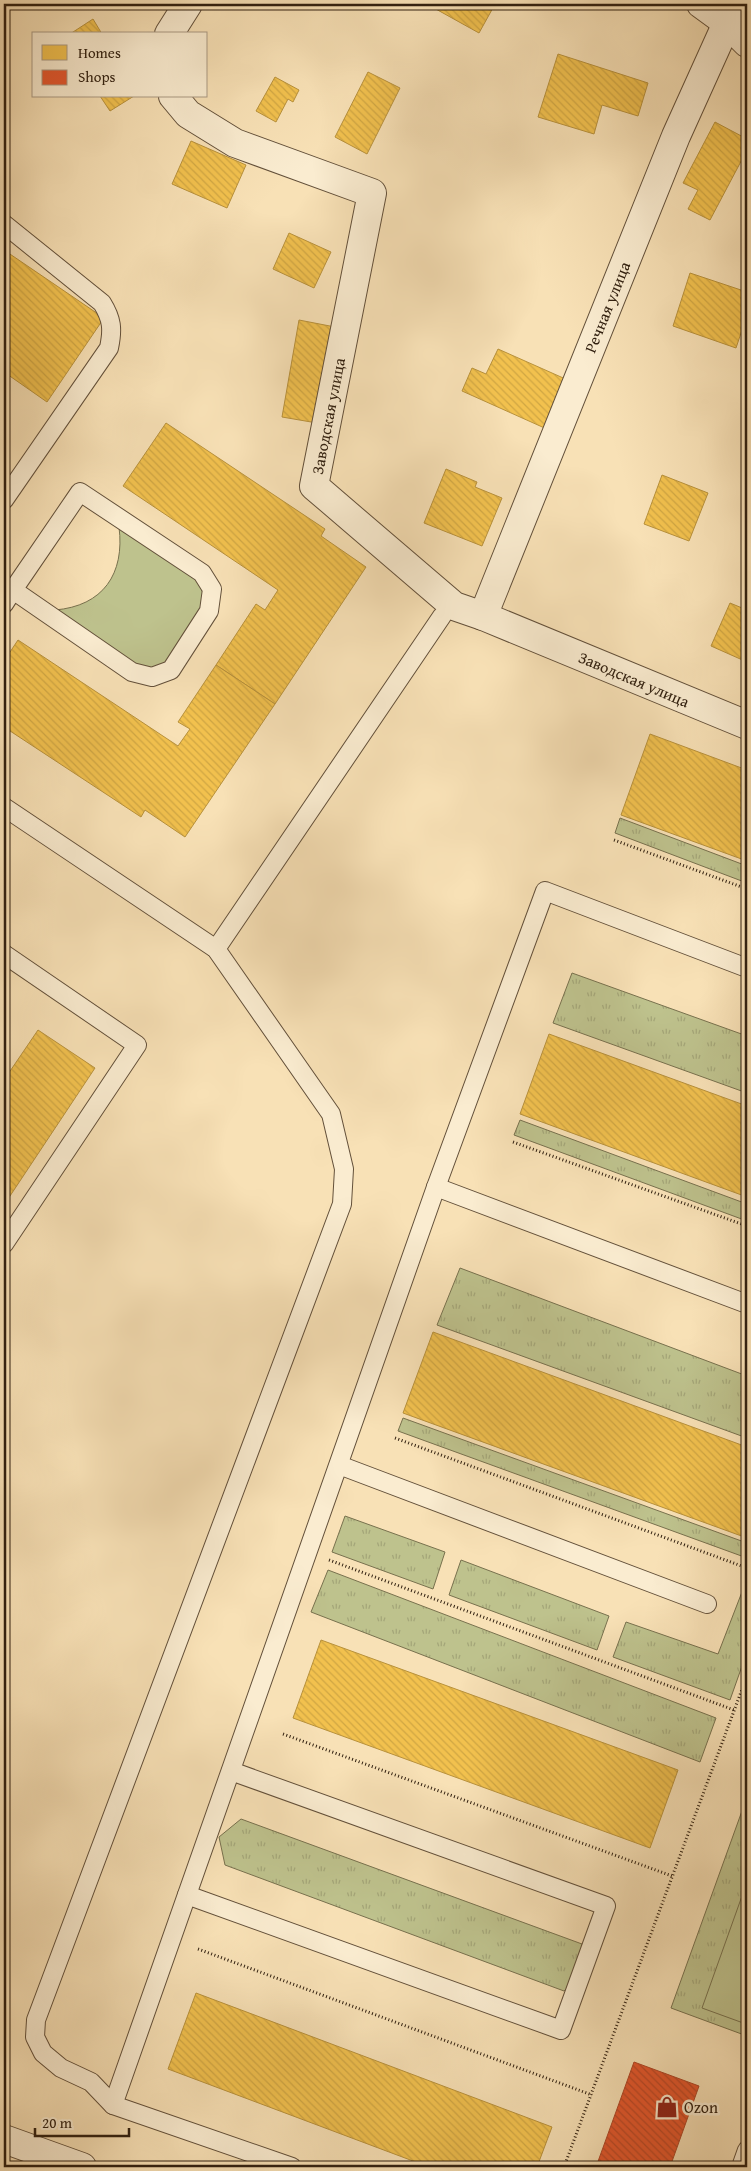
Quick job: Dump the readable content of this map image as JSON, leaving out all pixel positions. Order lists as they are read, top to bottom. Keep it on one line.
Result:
{"streets":{"street":["Речная улица","Заводская улица"]},"crossings":[["Речная улица","Заводская улица"]],"places":{"shop":["Ozon"]},"legend":["Homes","Shops"],"scale_bar":"20 m"}
